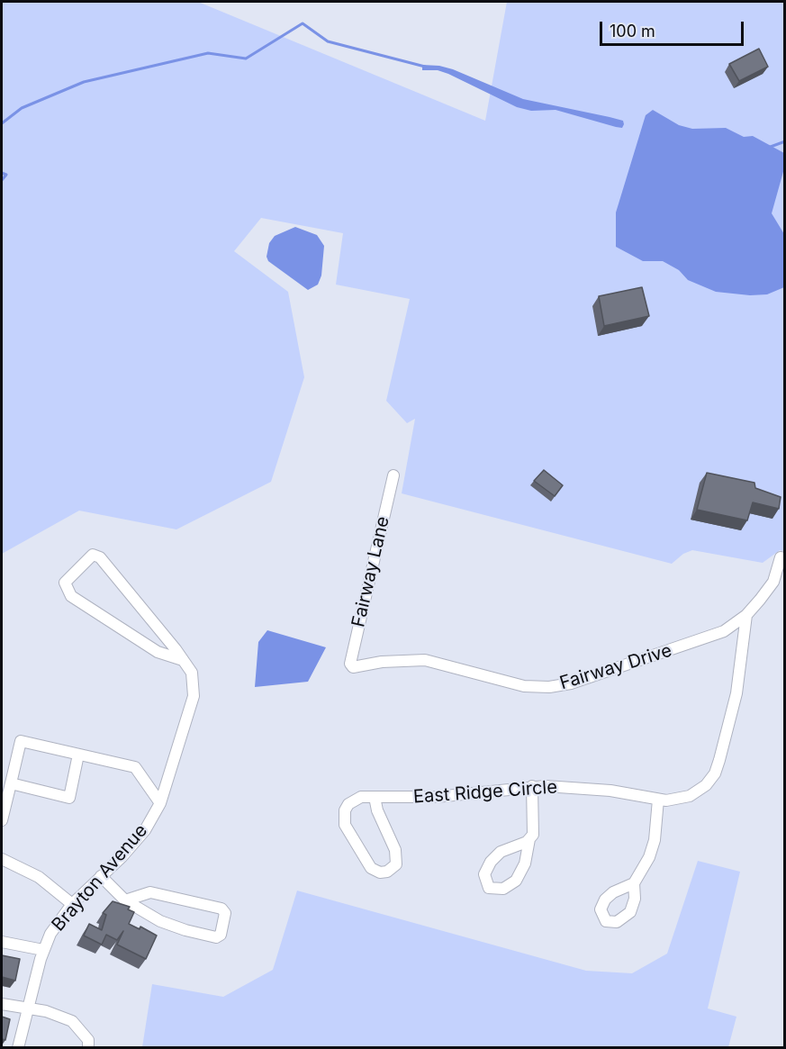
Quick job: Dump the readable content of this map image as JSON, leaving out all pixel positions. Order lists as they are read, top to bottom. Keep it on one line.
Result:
{"streets":{"street":["Fairway Lane","Fairway Drive","East Ridge Circle","Brayton Avenue"]},"crossings":[["Fairway Lane","Fairway Drive"],["Fairway Drive","East Ridge Circle"]],"scale_bar":"100 m"}
